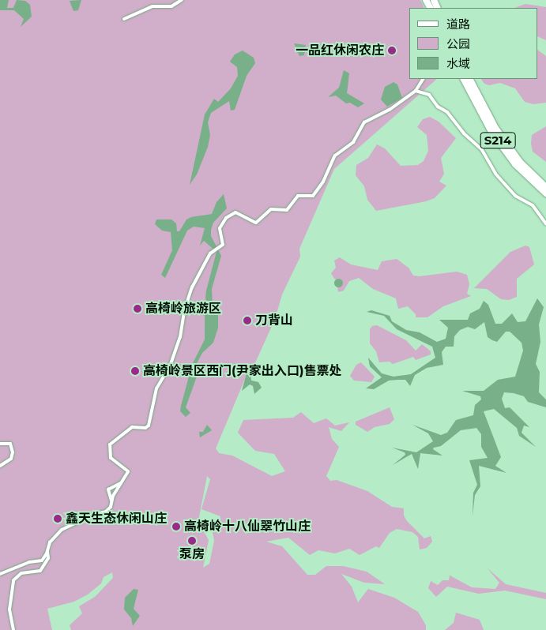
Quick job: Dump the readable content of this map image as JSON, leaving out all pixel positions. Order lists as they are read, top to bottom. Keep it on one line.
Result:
{"streets":{"highway":["S214"]},"places":["一品红休闲农庄","高椅岭旅游区","刀背山","高椅岭景区西门(尹家出入口)售票处","鑫天生态休闲山庄","高椅岭十八仙翠竹山庄","泵房"],"legend":["道路","公园","水域"]}
